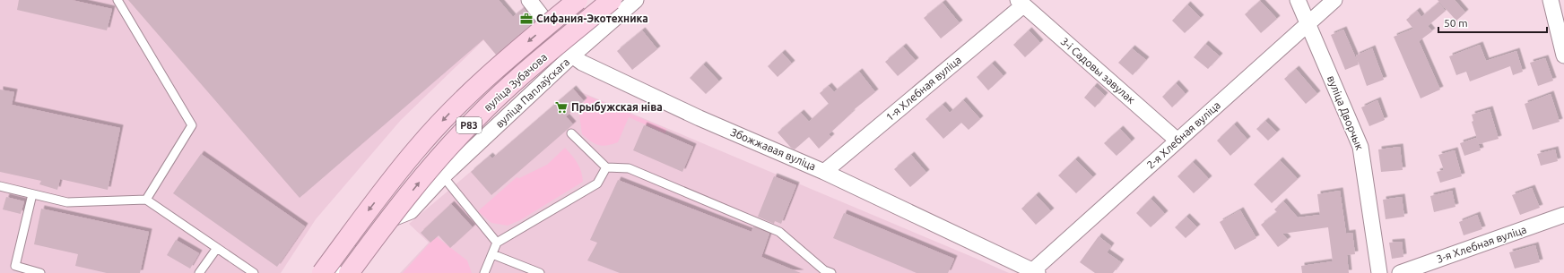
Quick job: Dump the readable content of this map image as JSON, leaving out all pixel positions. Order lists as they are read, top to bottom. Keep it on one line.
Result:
{"streets":{"highway":["вуліца Зубачова","Р83"],"street":["3-і Садовы завулак","1-я Хлебная вуліца","вуліца Паплаўскага","вуліца Дворчык","2-я Хлебная вуліца","Збожжавая вуліца","3-я Хлебная вуліца"]},"crossings":[["3-і Садовы завулак","1-я Хлебная вуліца"],["3-і Садовы завулак","2-я Хлебная вуліца"],["1-я Хлебная вуліца","Збожжавая вуліца"],["вуліца Паплаўскага","Збожжавая вуліца"],["вуліца Дворчык","2-я Хлебная вуліца"],["2-я Хлебная вуліца","Збожжавая вуліца"]],"places":{"office":["Сифания-Экотехника"],"supermarket":["Прыбужская ніва"]},"scale_bar":"50 m"}
